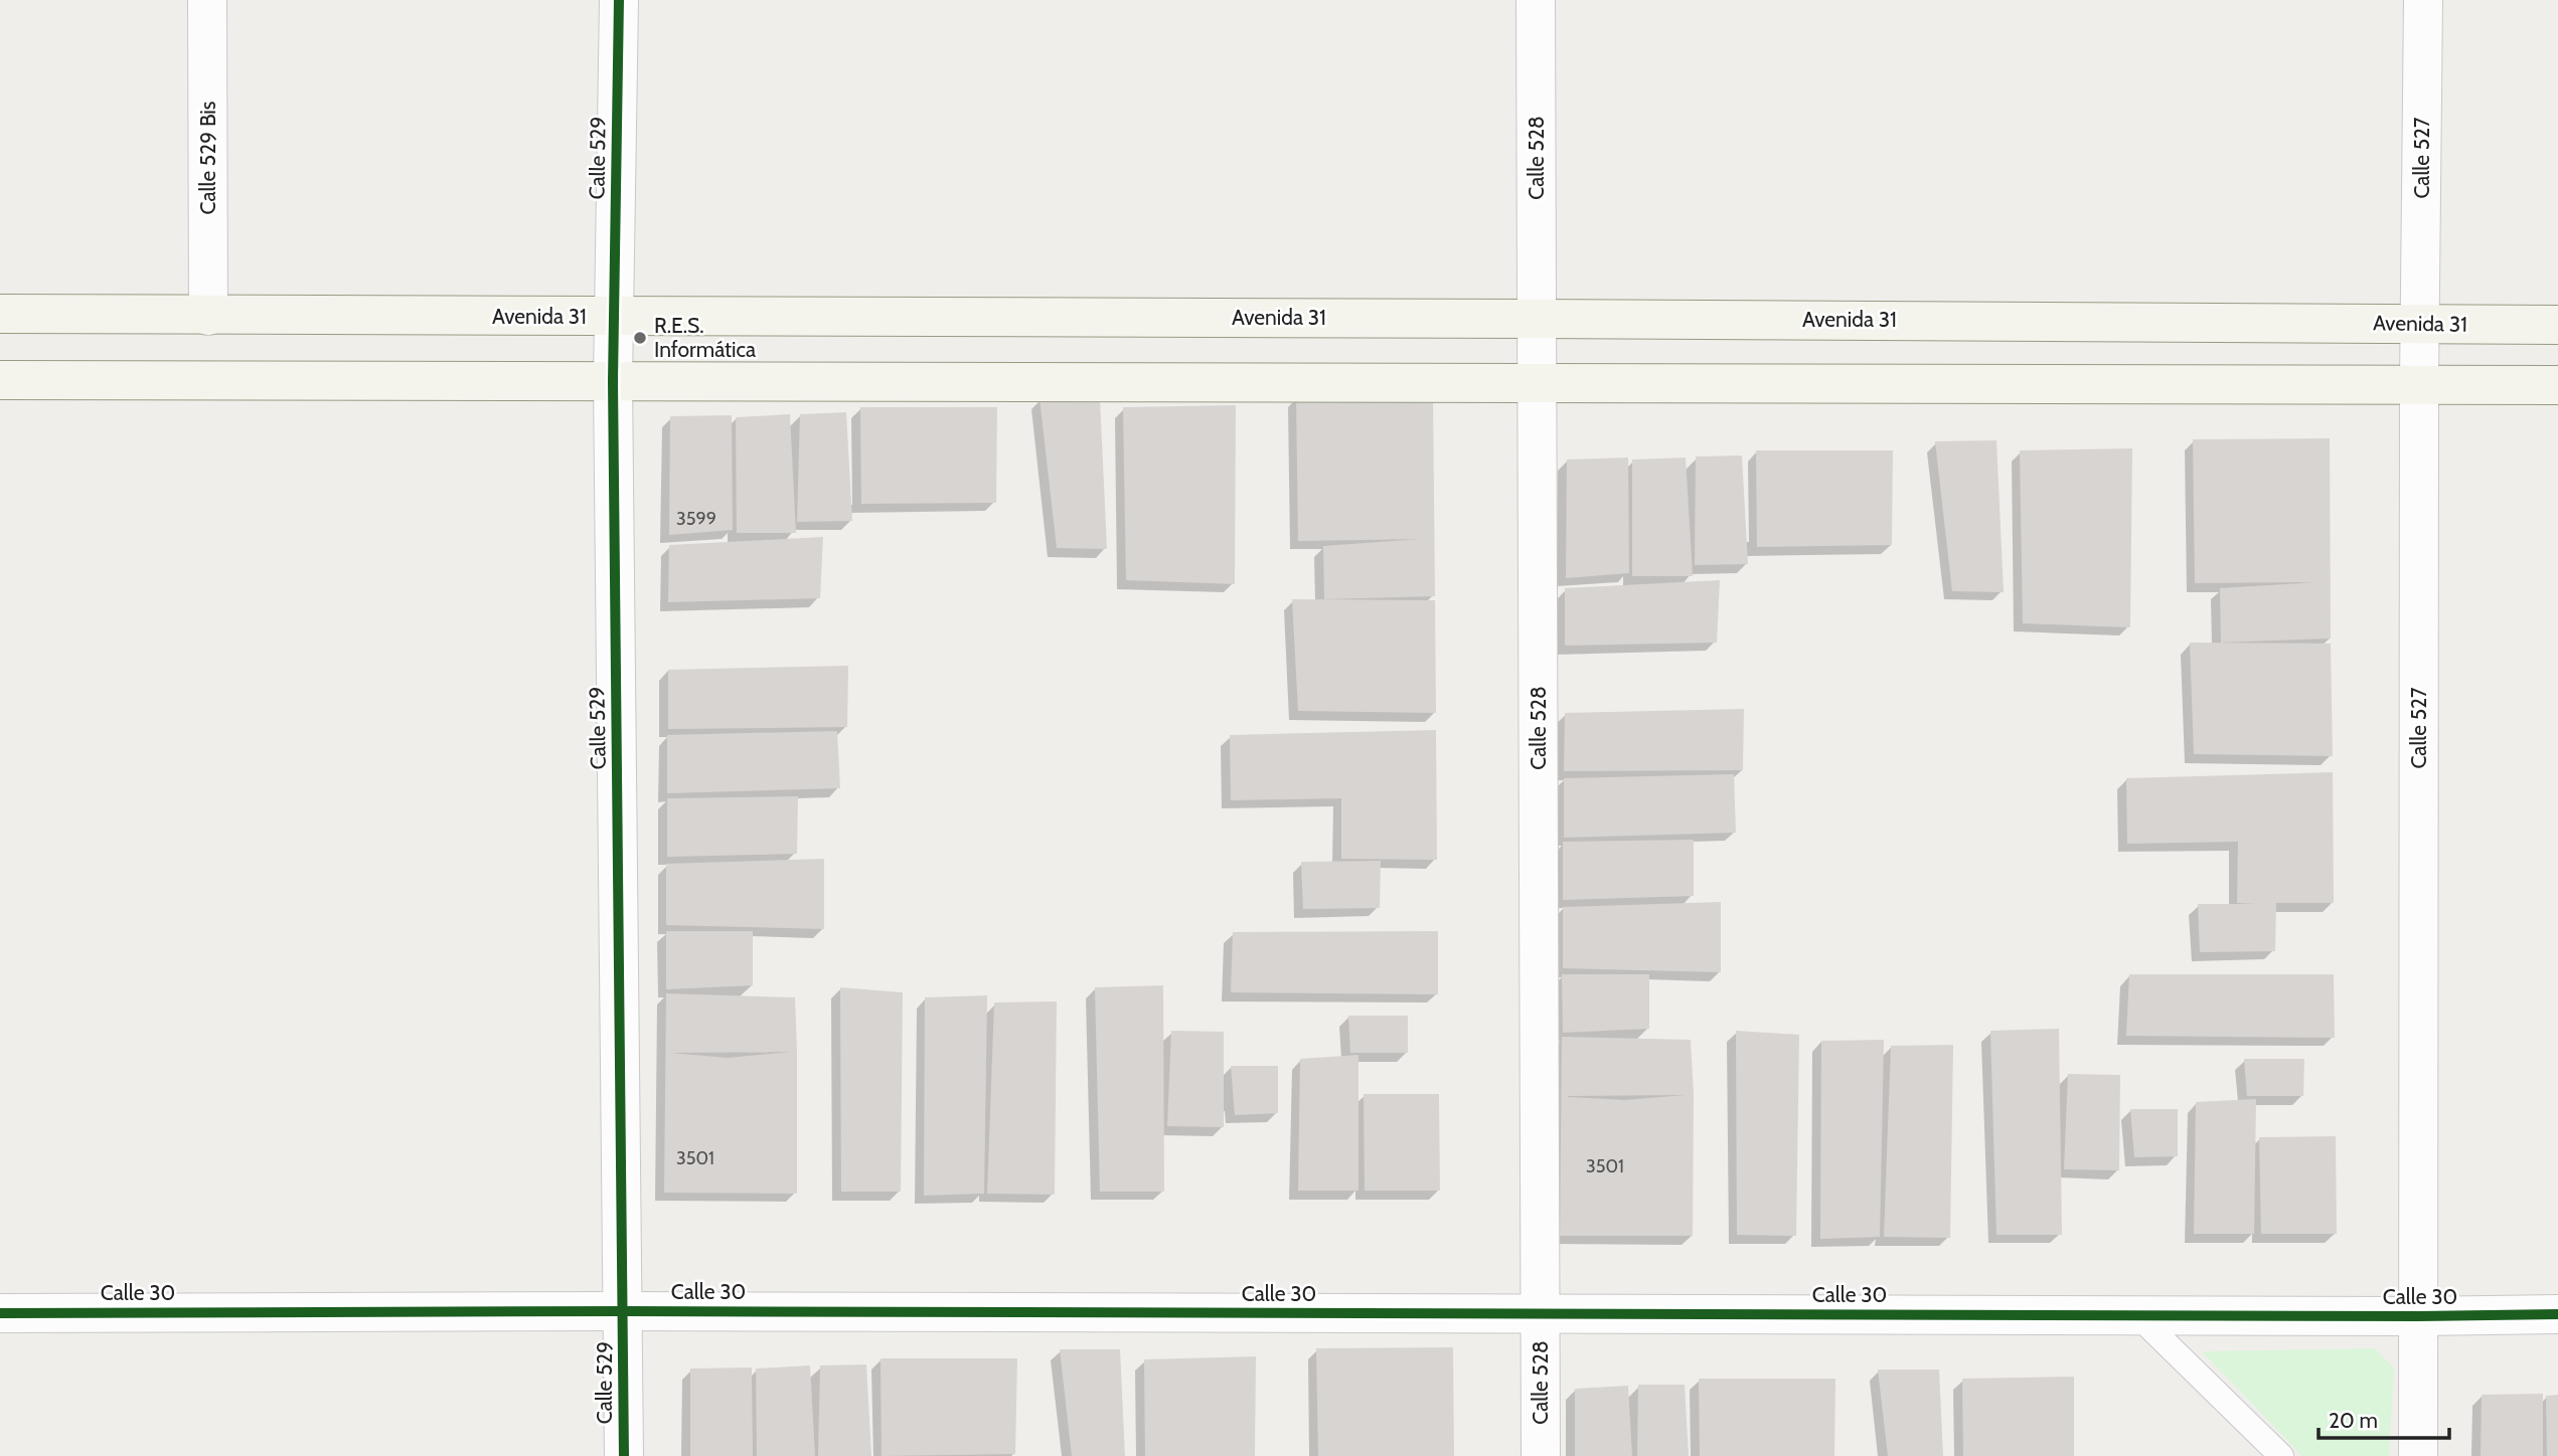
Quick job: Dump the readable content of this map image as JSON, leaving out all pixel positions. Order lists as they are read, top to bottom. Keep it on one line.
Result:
{"streets":{"main road":["Avenida 31"],"street":["Calle 529 Bis","Calle 529","Calle 528","Calle 527","Calle 30"]},"crossings":[["Calle 529 Bis","Avenida 31"],["Calle 529","Avenida 31"],["Calle 529","Calle 30"],["Calle 528","Avenida 31"],["Calle 528","Calle 30"],["Calle 527","Avenida 31"],["Calle 527","Calle 30"]],"places":["R.E.S. Informática"],"house_numbers":["3599","3501","3501"],"scale_bar":"20 m"}
